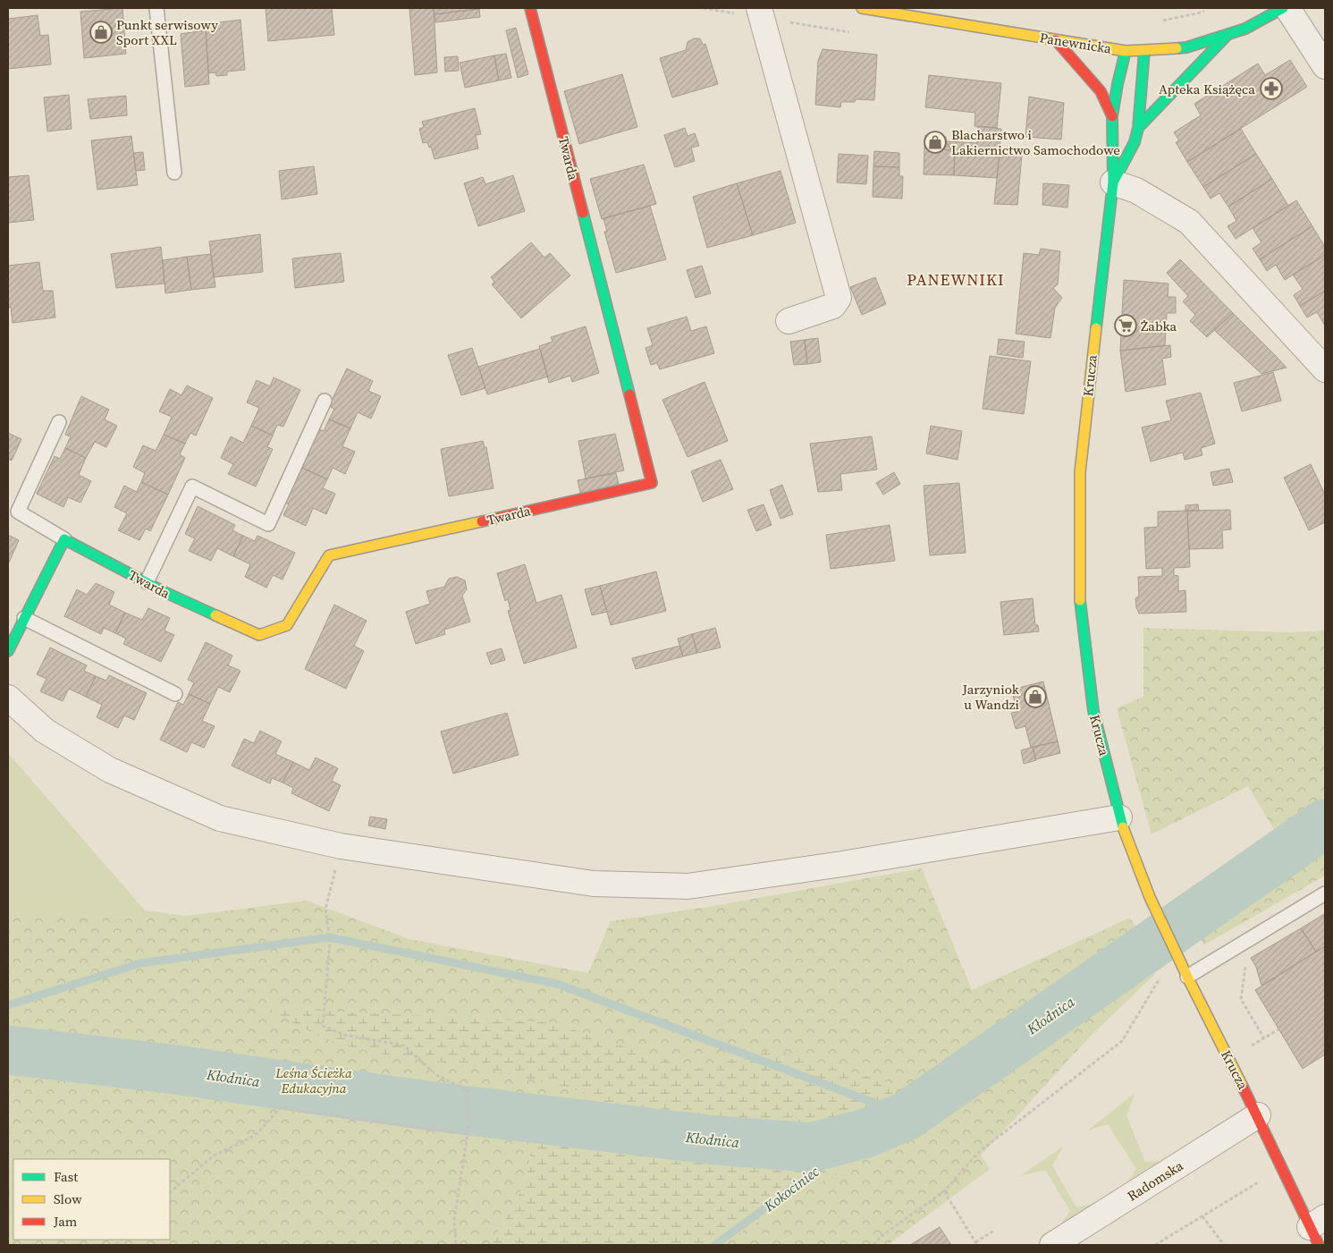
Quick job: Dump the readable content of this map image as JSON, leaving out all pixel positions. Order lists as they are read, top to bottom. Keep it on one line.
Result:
{"streets":{"street":["Panewnicka","Twarda","Krucza","Radomska"]},"crossings":[["Panewnicka","Krucza"],["Krucza","Radomska"]],"districts":["PANEWNIKI"],"water":["Kłodnica","Kokociniec"],"parks":["Leśna Ścieżka Edukacyjna"],"places":{"shop":["Punkt serwisowy Sport XXL","Blacharstwo i Lakiernictwo Samochodowe","Jarzyniok u Wandzi"],"pharmacy":["Apteka Książęca"],"supermarket":["Żabka"]},"legend":["Fast","Slow","Jam"]}
